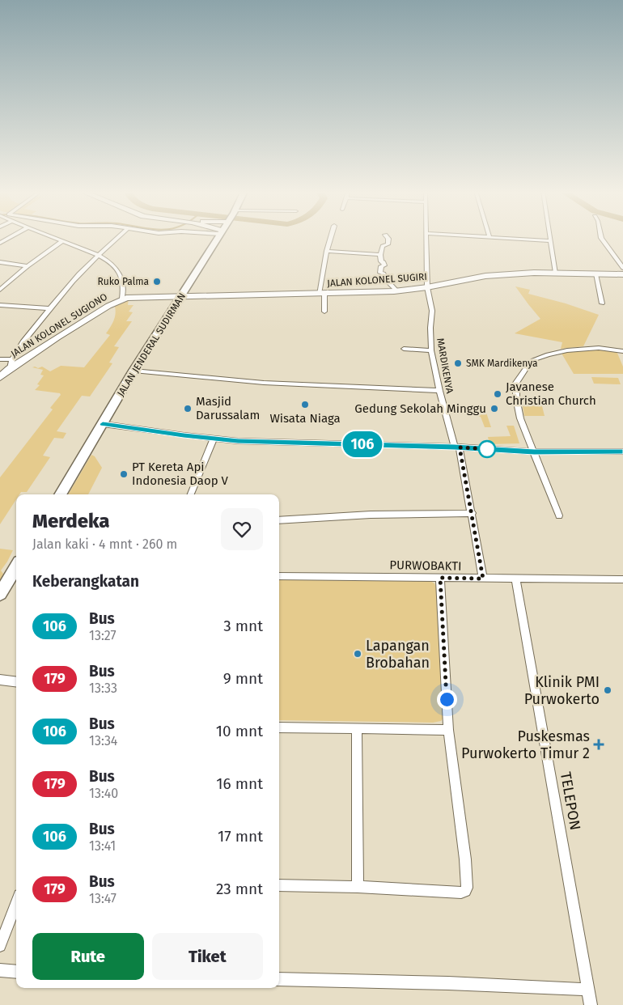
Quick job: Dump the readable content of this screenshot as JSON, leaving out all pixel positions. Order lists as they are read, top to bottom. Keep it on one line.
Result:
{"streets":{"main road":["JALAN KOLONEL SUGIRI","JALAN KOLONEL SUGIONO","JALAN JENDERAL SUDIRMAN"],"street":["MARDIKENYA","PURWOBAKTI","TELEPON"]},"crossings":[["JALAN KOLONEL SUGIRI","JALAN KOLONEL SUGIONO"],["JALAN KOLONEL SUGIRI","JALAN JENDERAL SUDIRMAN"],["JALAN KOLONEL SUGIRI","MARDIKENYA"],["JALAN KOLONEL SUGIONO","JALAN JENDERAL SUDIRMAN"],["PURWOBAKTI","TELEPON"]],"places":{"other":["Ruko Palma","SMK Mardikenya","Javanese Christian Church","Wisata Niaga","Masjid Darussalam","Gedung Sekolah Minggu","PT Kereta Api Indonesia Daop V","Lapangan Brobahan","Klinik PMI Purwokerto"],"health":["Puskesmas Purwokerto Timur 2"]},"lines":["bus line 106"],"page":{"on_map":"106","heading":[["Merdeka","Jalan kaki · 4 mnt · 260 m"],"Keberangkatan"],"list":[{"mark":"106","name":"Bus","note":"13:27","value":"3 mnt"},{"mark":"179","name":"Bus","note":"13:33","value":"9 mnt"},{"mark":"106","name":"Bus","note":"13:34","value":"10 mnt"},{"mark":"179","name":"Bus","note":"13:40","value":"16 mnt"},{"mark":"106","name":"Bus","note":"13:41","value":"17 mnt"},{"mark":"179","name":"Bus","note":"13:47","value":"23 mnt"}],"buttons":["Rute","Tiket"]}}
